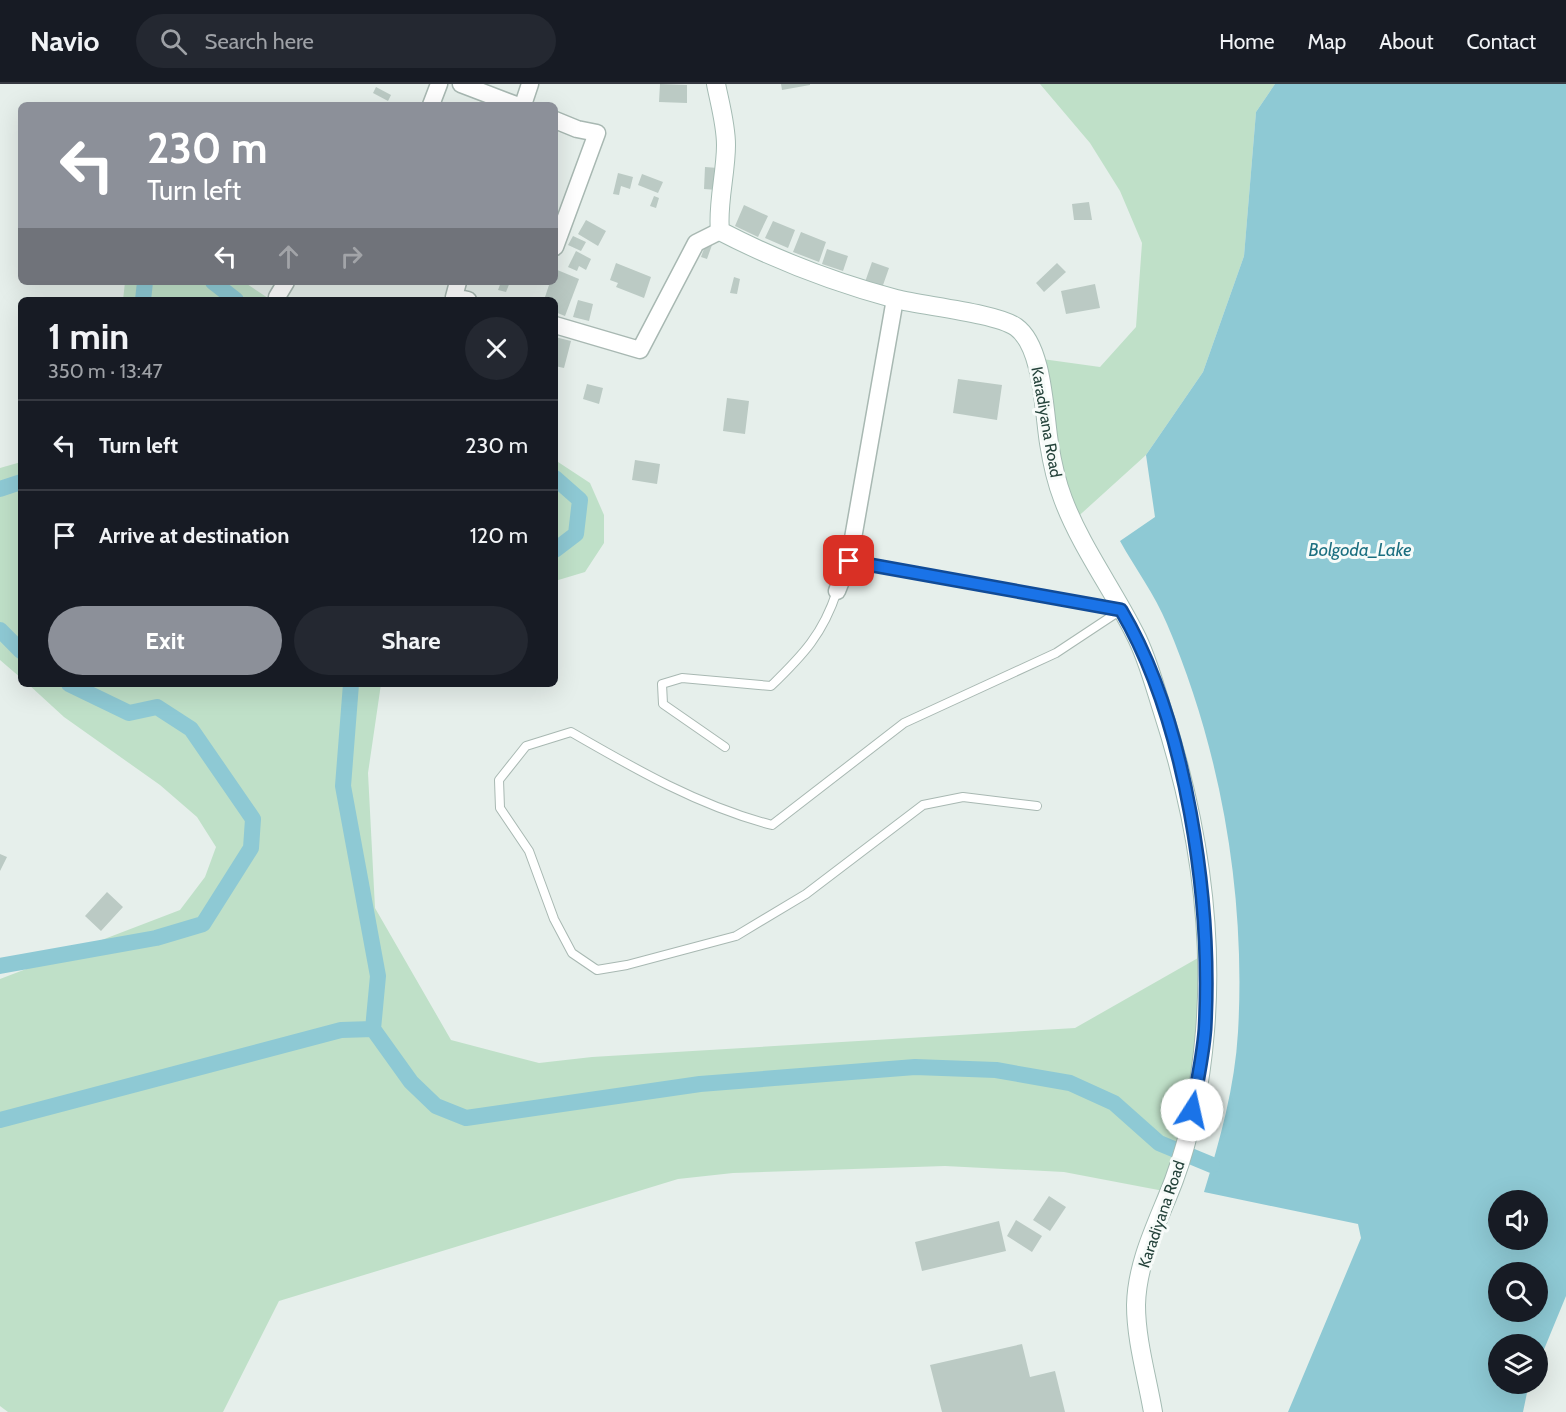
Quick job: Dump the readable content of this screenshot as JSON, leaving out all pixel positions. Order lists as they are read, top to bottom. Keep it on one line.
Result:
{"streets":{"street":["Karadiyana Road"]},"water":["Bolgoda_Lake"],"page":{"header":"Navio","search":"Search here","nav":["Home","Map","About","Contact"],"turn":["230 m","Turn left"],"heading":["1 min","350 m · 13:47"],"list":[{"name":"Turn left","value":"230 m"},{"name":"Arrive at destination","value":"120 m"}],"buttons":["Exit","Share"]}}
